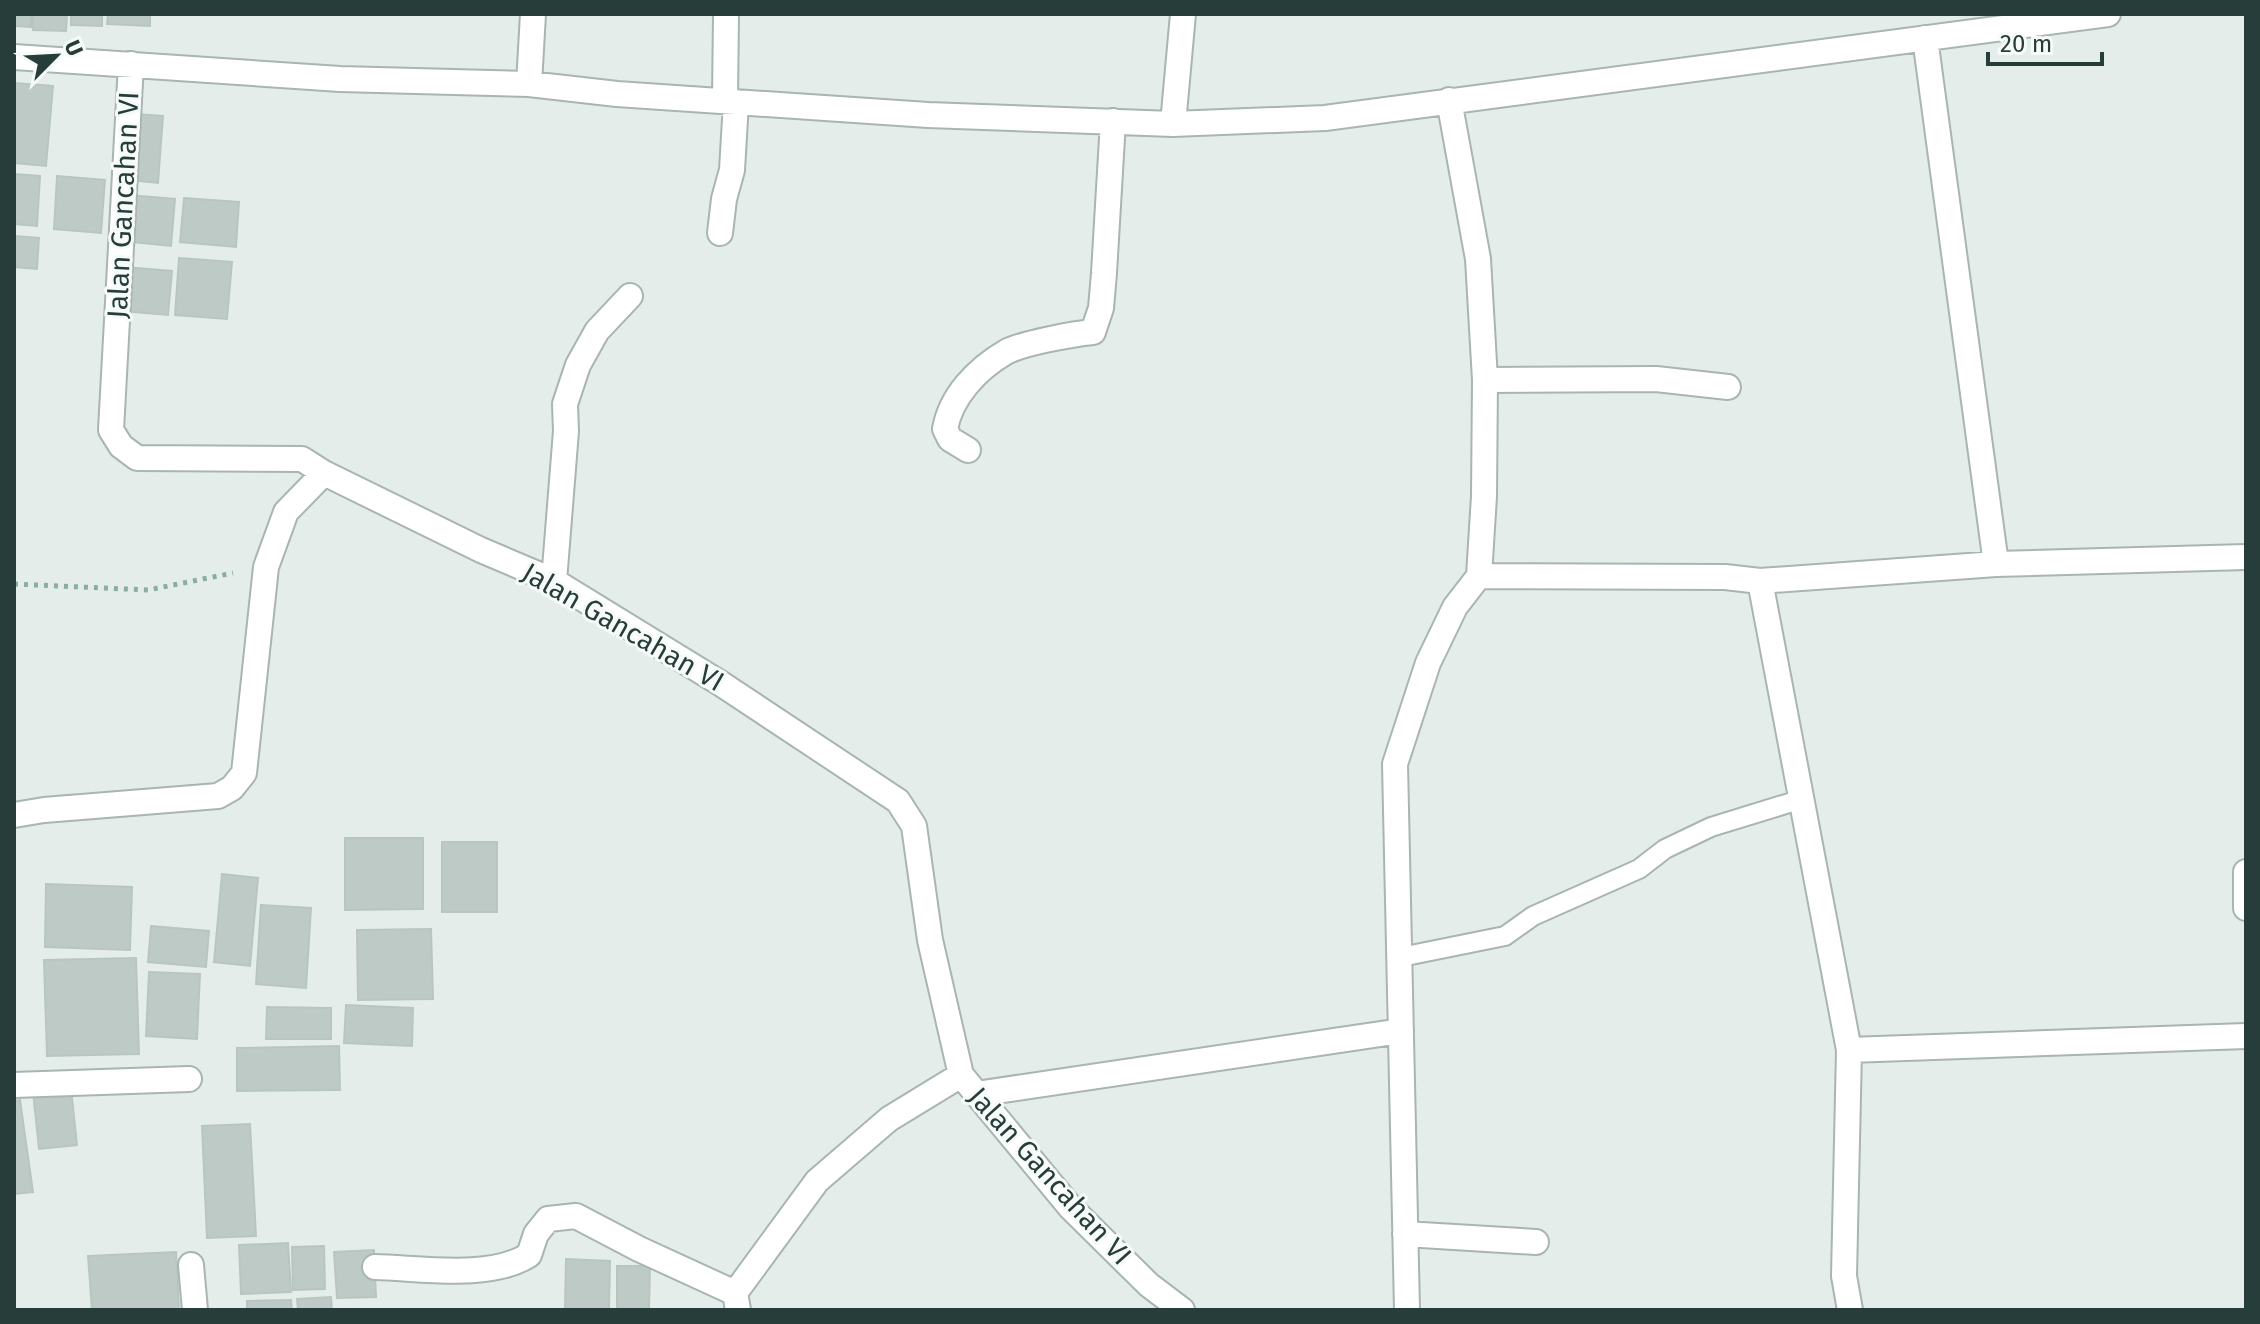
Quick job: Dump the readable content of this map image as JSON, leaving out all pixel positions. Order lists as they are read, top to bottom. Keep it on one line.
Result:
{"streets":{"street":["Jalan Gancahan VI"]},"scale_bar":"20 m","north":"top right"}
